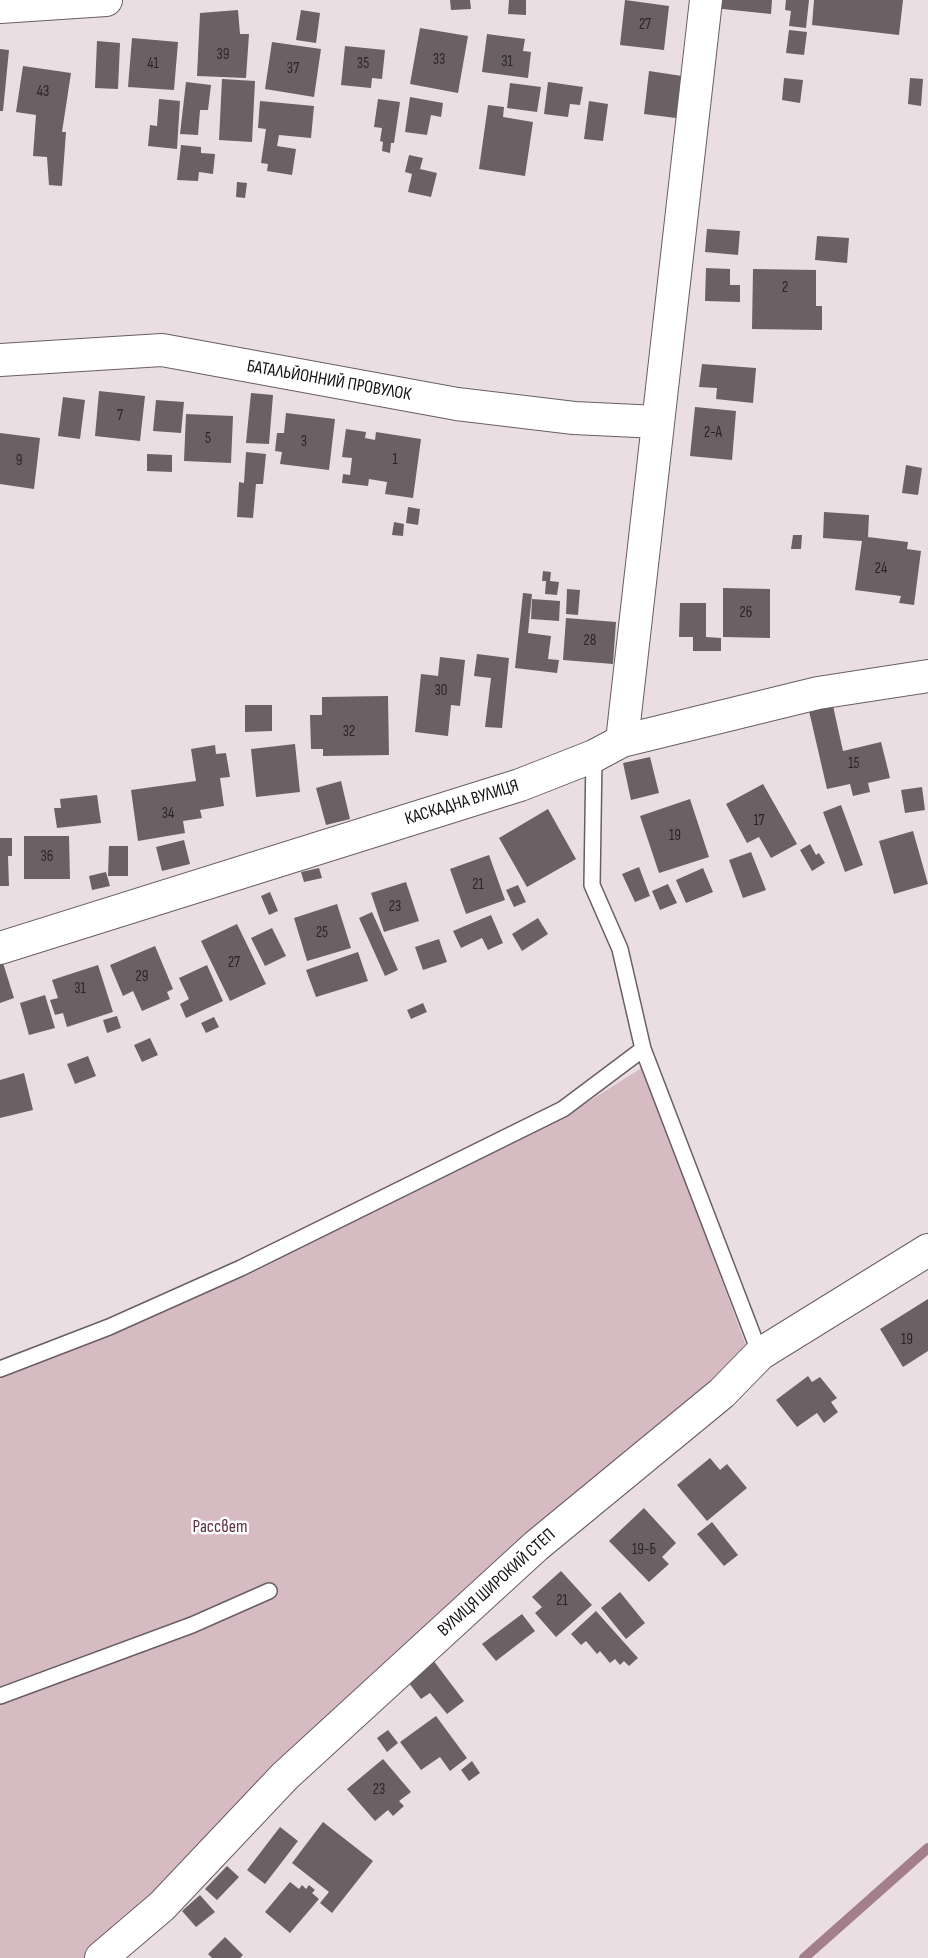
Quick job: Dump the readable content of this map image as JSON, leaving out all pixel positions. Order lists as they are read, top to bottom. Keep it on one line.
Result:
{"streets":{"street":["БАТАЛЬЙОННИЙ ПРОВУЛОК","КАСКАДНА ВУЛИЦЯ","ВУЛИЦЯ ШИРОКИЙ СТЕП"]},"parks":["Рассвет"],"house_numbers":["27","39","33","31","41","35","37","43","2","7","2-А","5","3","1","9","24","26","28","30","32","15","34","17","19","36","21","23","25","27","29","31","19","19-Б","21","23"]}
